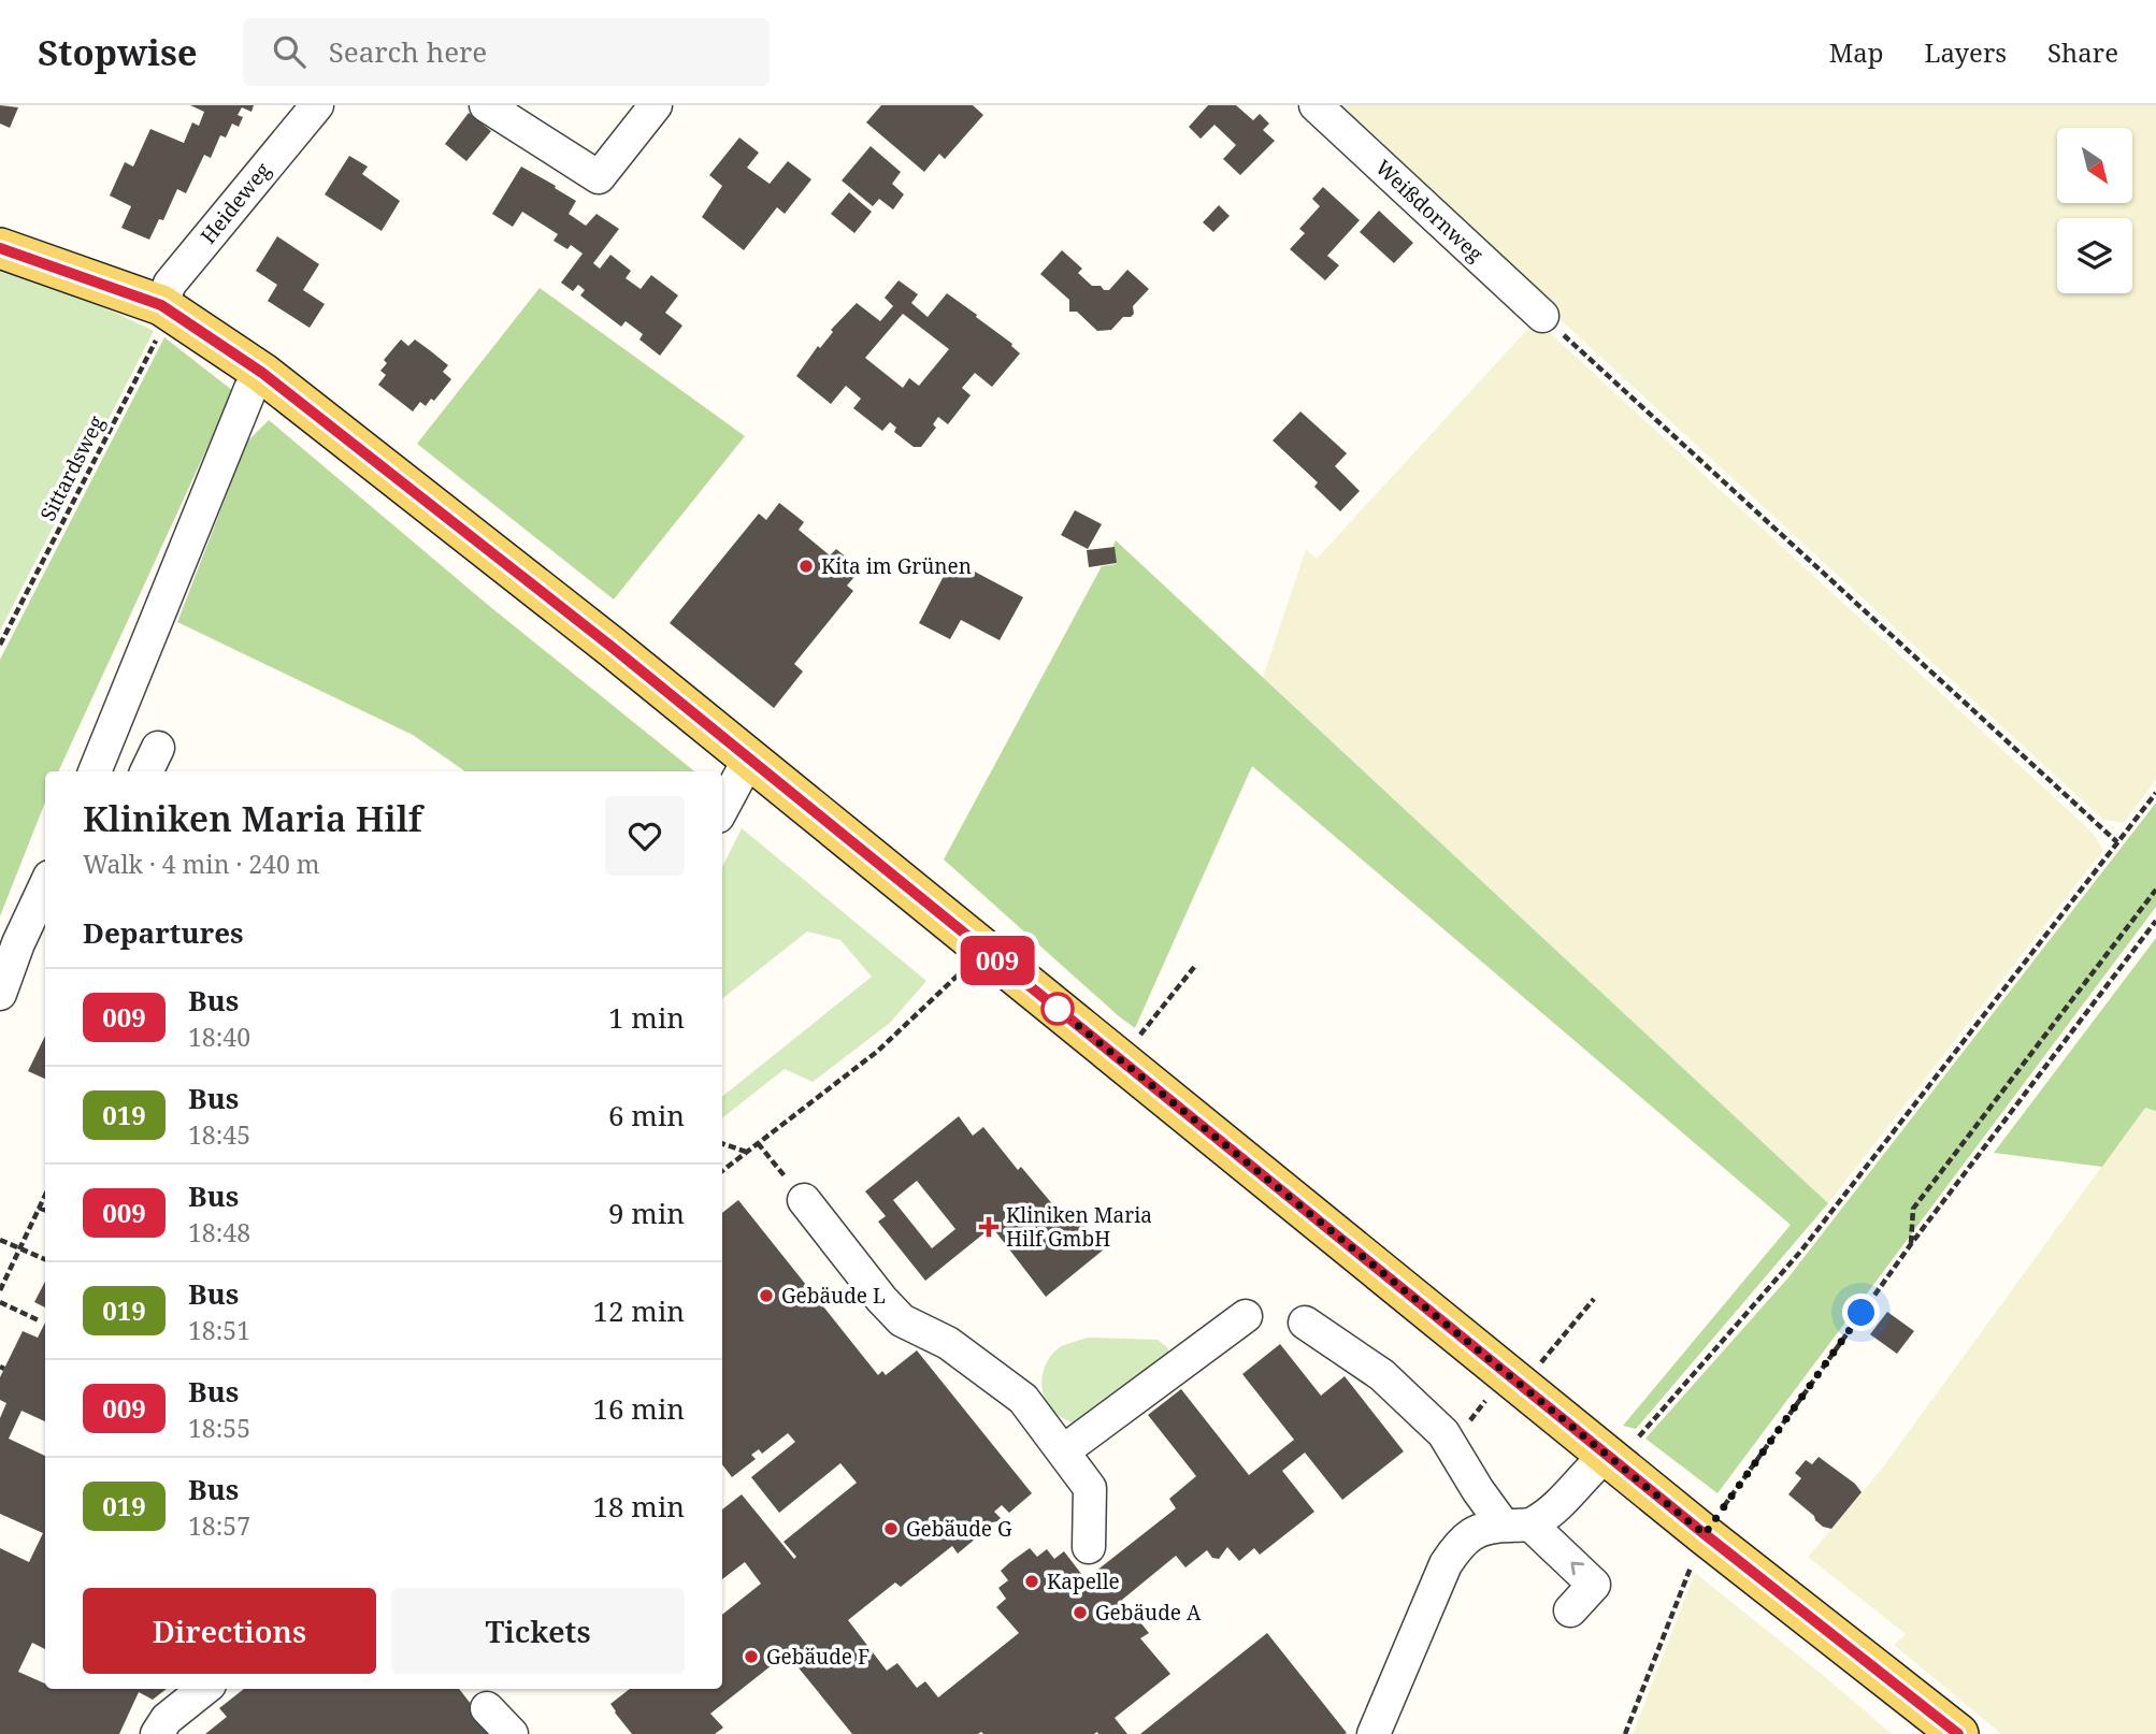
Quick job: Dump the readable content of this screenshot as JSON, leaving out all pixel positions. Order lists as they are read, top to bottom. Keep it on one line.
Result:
{"streets":{"street":["Heideweg","Weißdornweg"],"path":["Sittardsweg"]},"crossings":[["Heideweg","Sittardsweg"]],"places":{"other":["Kita im Grünen","Gebäude L","Gebäude G","Kapelle","Gebäude A","Gebäude F"],"health":["Kliniken Maria Hilf GmbH"]},"lines":["bus line 009"],"north":"bottom right","page":{"header":"Stopwise","search":"Search here","nav":["Map","Layers","Share"],"on_map":"009","heading":[["Kliniken Maria Hilf","Walk · 4 min · 240 m"],"Departures"],"list":[{"mark":"009","name":"Bus","note":"18:40","value":"1 min"},{"mark":"019","name":"Bus","note":"18:45","value":"6 min"},{"mark":"009","name":"Bus","note":"18:48","value":"9 min"},{"mark":"019","name":"Bus","note":"18:51","value":"12 min"},{"mark":"009","name":"Bus","note":"18:55","value":"16 min"},{"mark":"019","name":"Bus","note":"18:57","value":"18 min"}],"buttons":["Directions","Tickets"]}}
